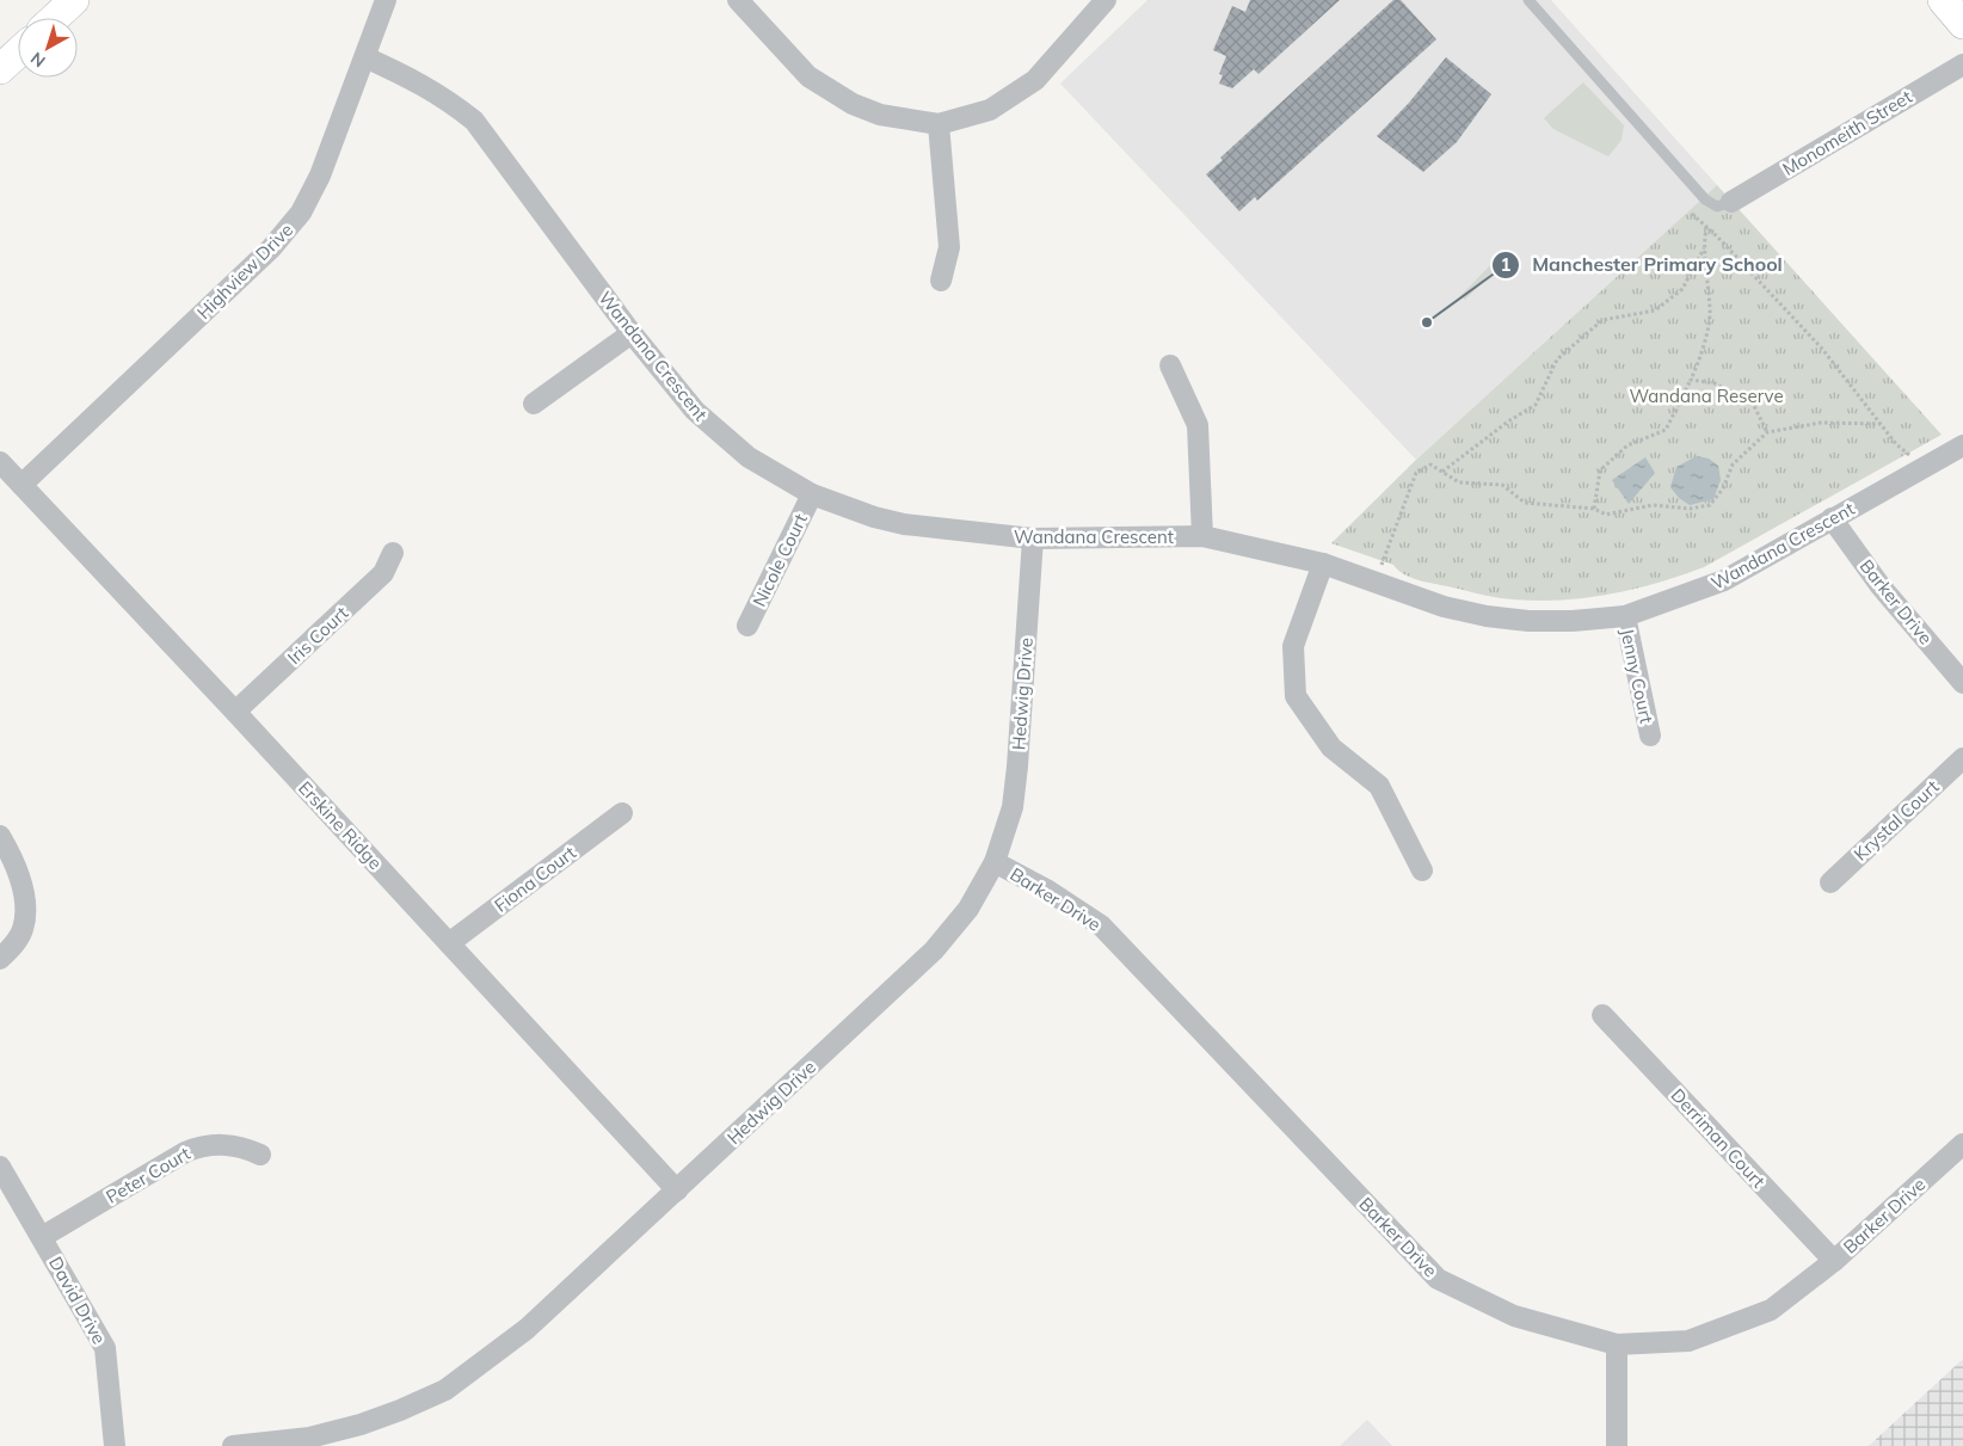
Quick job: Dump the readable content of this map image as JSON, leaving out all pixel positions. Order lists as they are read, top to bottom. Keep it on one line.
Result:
{"streets":{"street":["Monomeith Street","Highview Drive","Wandana Crescent","Nicole Court","Barker Drive","Iris Court","Jenny Court","Hedwig Drive","Krystal Court","Erskine Ridge","Fiona Court","Derriman Court","Peter Court","David Drive"]},"crossings":[["Highview Drive","Wandana Crescent"],["Highview Drive","Erskine Ridge"],["Wandana Crescent","Nicole Court"],["Wandana Crescent","Barker Drive"],["Wandana Crescent","Jenny Court"],["Wandana Crescent","Hedwig Drive"],["Barker Drive","Hedwig Drive"],["Barker Drive","Derriman Court"],["Iris Court","Erskine Ridge"],["Hedwig Drive","Erskine Ridge"],["Erskine Ridge","Fiona Court"],["Peter Court","David Drive"]],"parks":["Wandana Reserve"],"places":["Manchester Primary School"],"north":"bottom left"}
